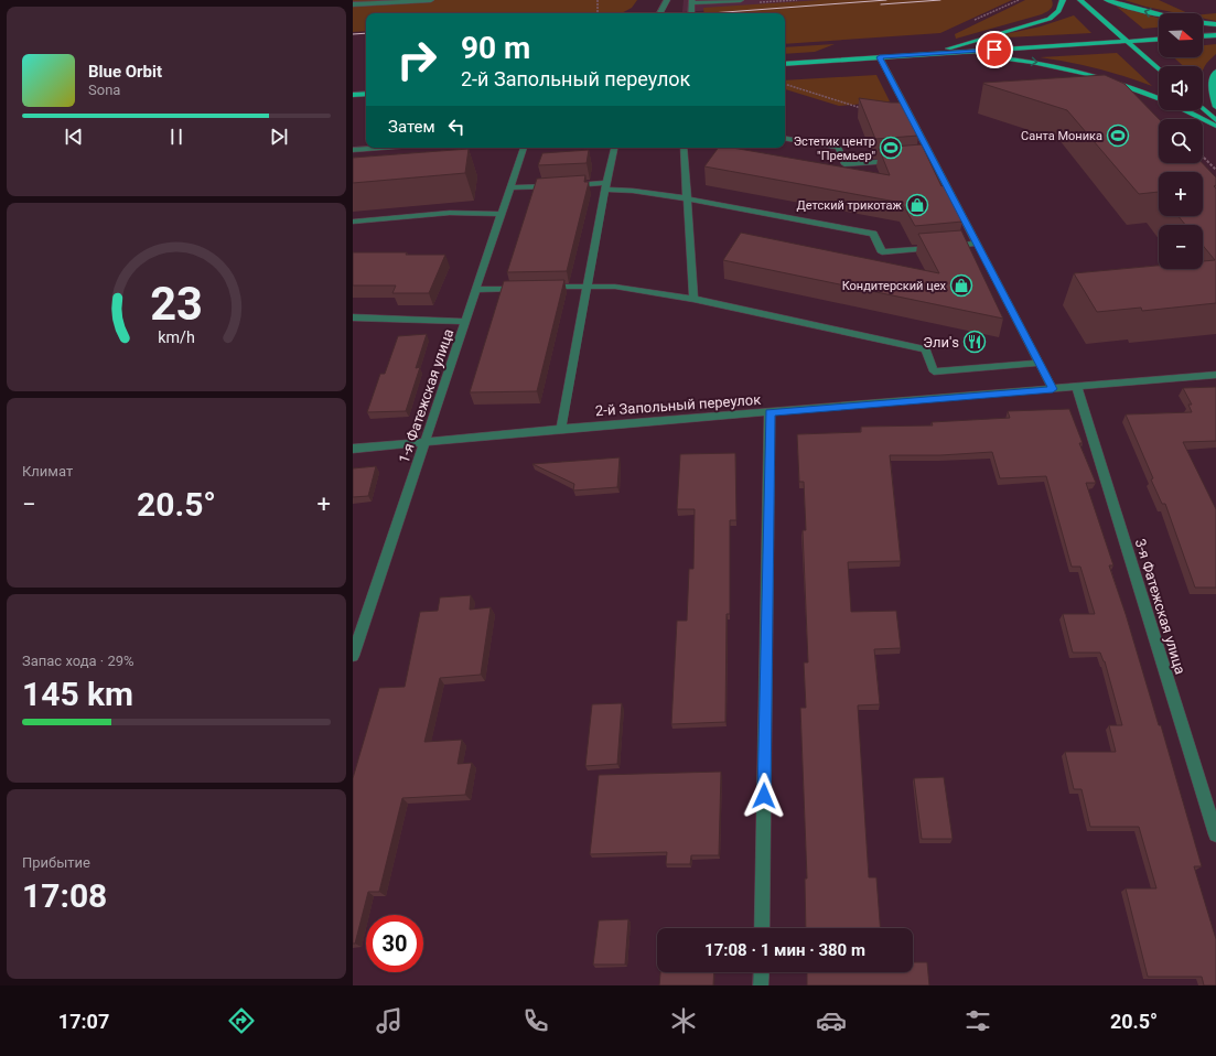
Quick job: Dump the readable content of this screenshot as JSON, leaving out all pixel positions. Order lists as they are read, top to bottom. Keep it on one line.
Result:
{"streets":{"street":["1-я Фатежская улица","2-й Запольный переулок","3-я Фатежская улица"]},"crossings":[["1-я Фатежская улица","2-й Запольный переулок"],["2-й Запольный переулок","3-я Фатежская улица"]],"places":{"sports":["Санта Моника","Эстетик центр \"Премьер\""],"shop":["Детский трикотаж","Кондитерский цех"],"restaurant":["Эли's"]},"north":"right","page":{"map_buttons":["+","−"],"turn":["90 m","2-й Запольный переулок"],"song":["Blue Orbit","Sona"],"then":"Затем","tile":["Климат",["Запас хода · 29%","145 km"],["Прибытие","17:08"]],"heat":["−","20.5°","+"],"limit":"30","trip":"17:08 · 1 мин · 380 m","tabs":["17:07","20.5°"],"gauge":["23","km/h"]}}
